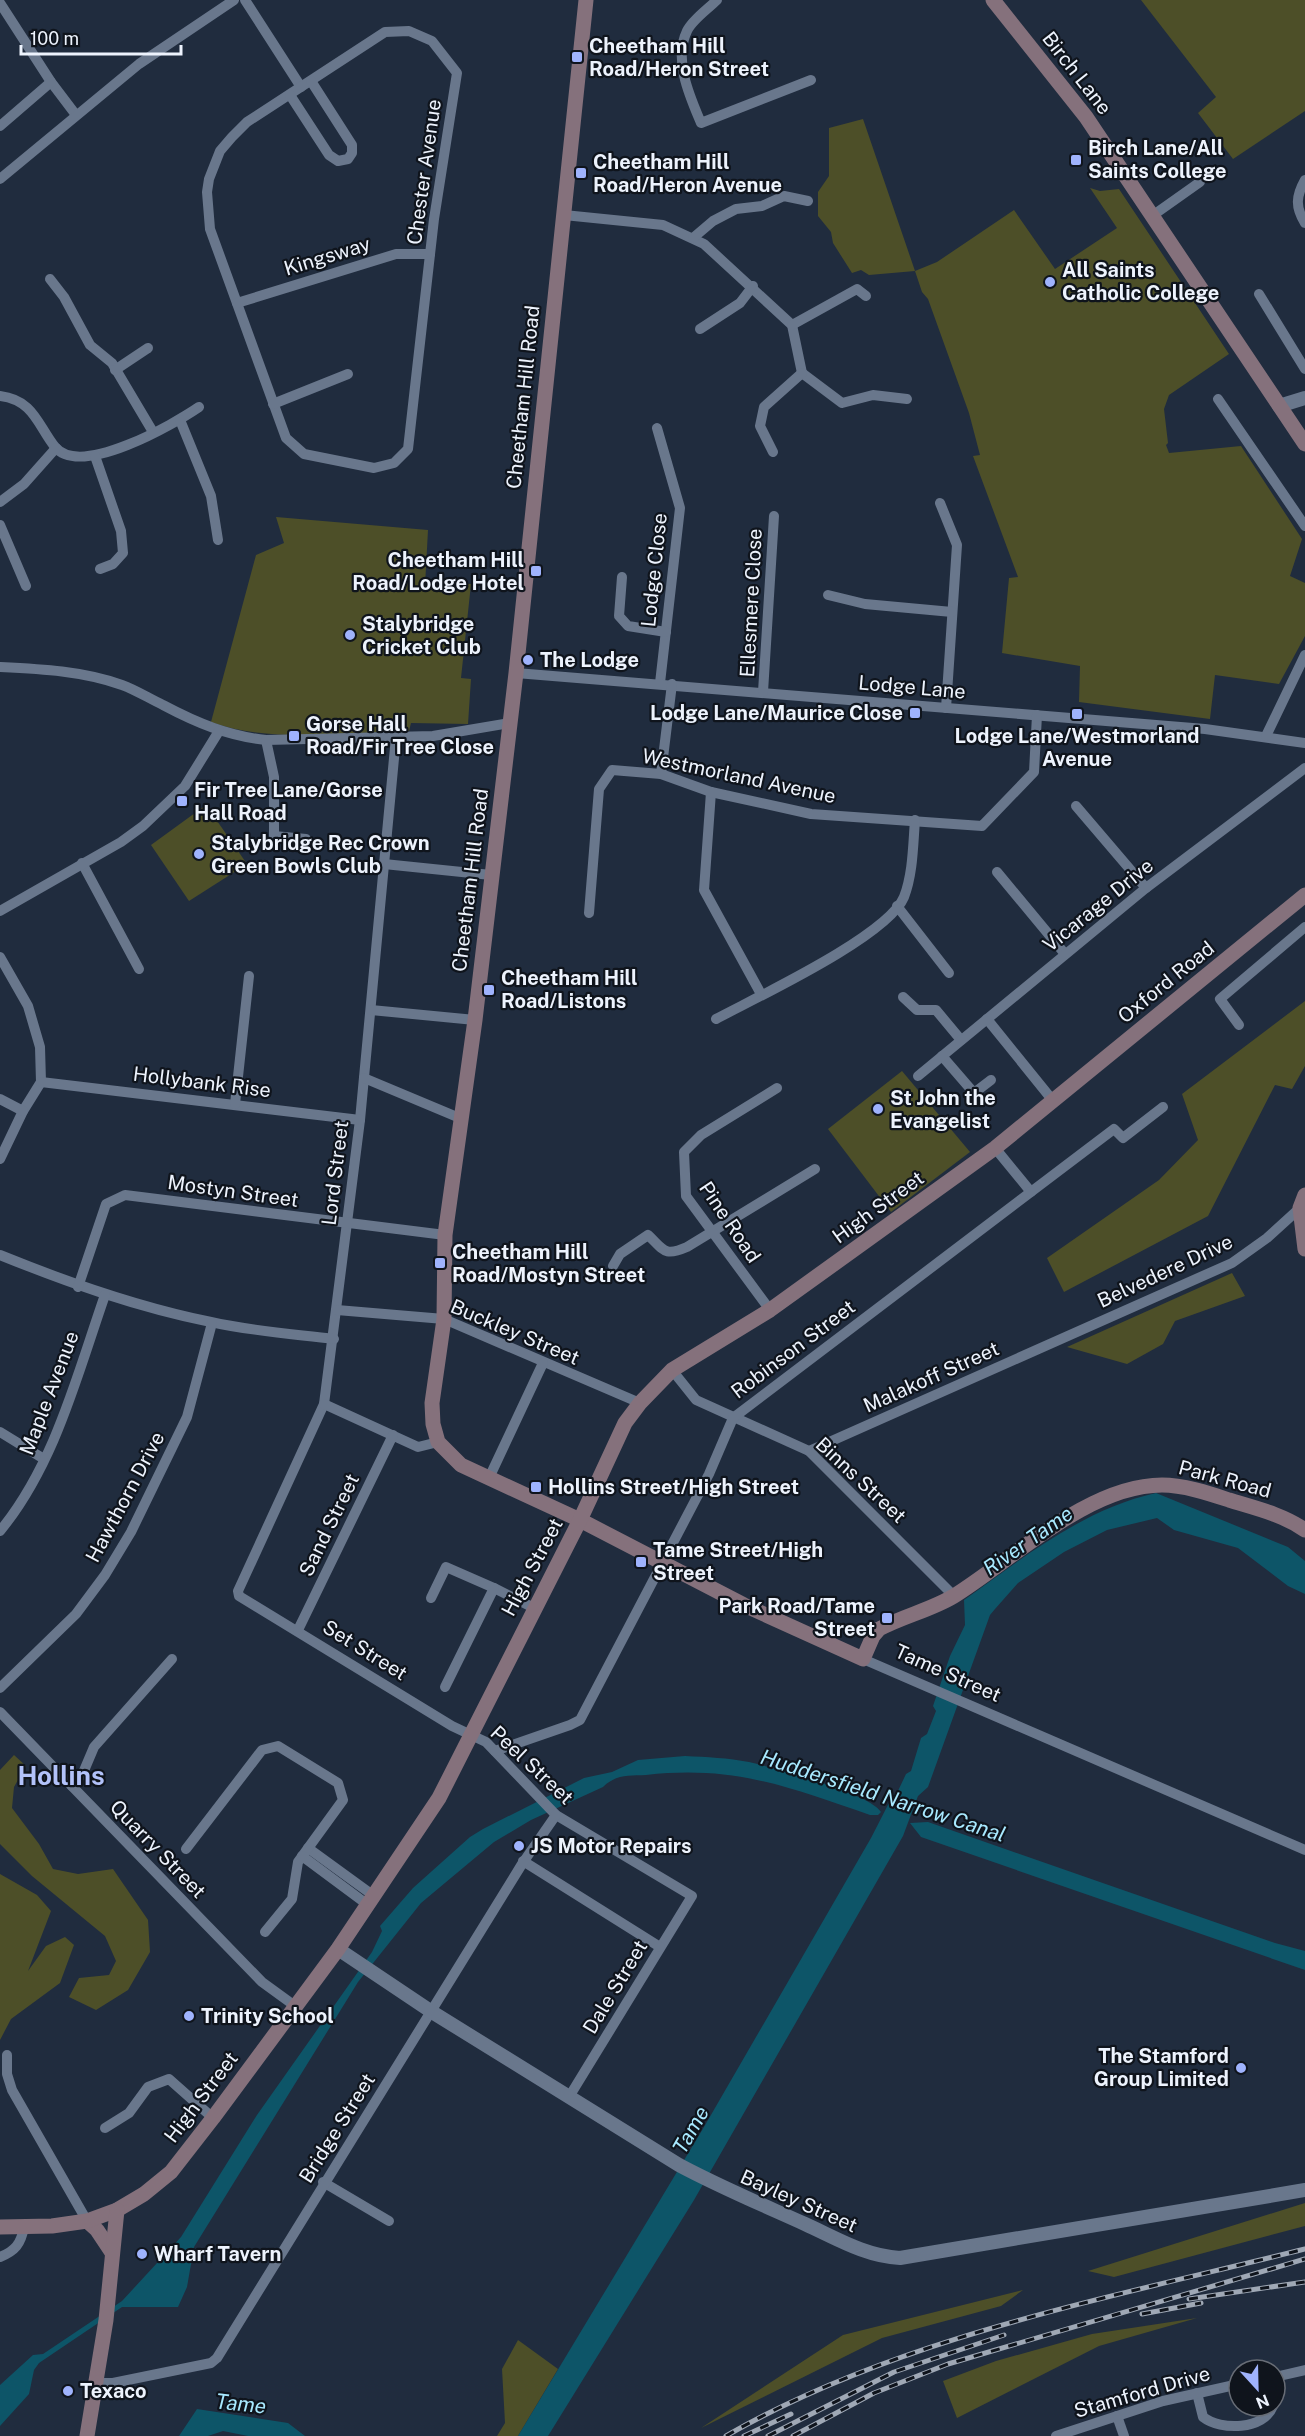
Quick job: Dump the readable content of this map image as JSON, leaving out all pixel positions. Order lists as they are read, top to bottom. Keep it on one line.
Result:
{"streets":{"main road":["Birch Lane","Cheetham Hill Road","Oxford Road","High Street","Park Road","Tame Street"],"street":["Chester Avenue","Kingsway","Lodge Close","Ellesmere Close","Lodge Lane","Westmorland Avenue","Vicarage Drive","Hollybank Rise","Lord Street","Mostyn Street","Pine Road","Belvedere Drive","Buckley Street","Robinson Street","Malakoff Street","Maple Avenue","Binns Street","Hawthorn Drive","Sand Street","Set Street","Peel Street","Quarry Street","Dale Street","Bridge Street","Bayley Street","Stamford Drive"]},"crossings":[["Chester Avenue","Kingsway"],["Cheetham Hill Road","Lodge Lane"],["Cheetham Hill Road","Mostyn Street"],["Cheetham Hill Road","Buckley Street"],["Cheetham Hill Road","Tame Street"],["Lodge Close","Lodge Lane"],["Ellesmere Close","Lodge Lane"],["Lodge Lane","Westmorland Avenue"],["Oxford Road","High Street"],["Hollybank Rise","Lord Street"],["Lord Street","Mostyn Street"],["Lord Street","Buckley Street"],["Lord Street","Set Street"],["High Street","Pine Road"],["High Street","Buckley Street"],["High Street","Binns Street"],["High Street","Set Street"],["High Street","Tame Street"],["High Street","Peel Street"],["High Street","Quarry Street"],["High Street","Bayley Street"],["Belvedere Drive","Malakoff Street"],["Robinson Street","Binns Street"],["Robinson Street","Tame Street"],["Robinson Street","Peel Street"],["Malakoff Street","Binns Street"],["Park Road","Binns Street"],["Park Road","Tame Street"],["Sand Street","Set Street"],["Set Street","Peel Street"],["Peel Street","Dale Street"],["Peel Street","Bridge Street"],["Dale Street","Bayley Street"],["Bridge Street","Bayley Street"]],"districts":["Hollins"],"water":["River Tame","Huddersfield Narrow Canal","Tame"],"places":{"transit":["Cheetham Hill Road/Heron Street","Birch Lane/All Saints College","Cheetham Hill Road/Heron Avenue","Cheetham Hill Road/Lodge Hotel","Lodge Lane/Maurice Close","Lodge Lane/Westmorland Avenue","Gorse Hall Road/Fir Tree Close","Fir Tree Lane/Gorse Hall Road","Cheetham Hill Road/Listons","Cheetham Hill Road/Mostyn Street","Hollins Street/High Street","Tame Street/High Street","Park Road/Tame Street"],"other":["All Saints Catholic College","Stalybridge Cricket Club","The Lodge","Stalybridge Rec Crown Green Bowls Club","St John the Evangelist","JS Motor Repairs","Trinity School","The Stamford Group Limited","Wharf Tavern","Texaco"]},"scale_bar":"100 m","north":"bottom"}
